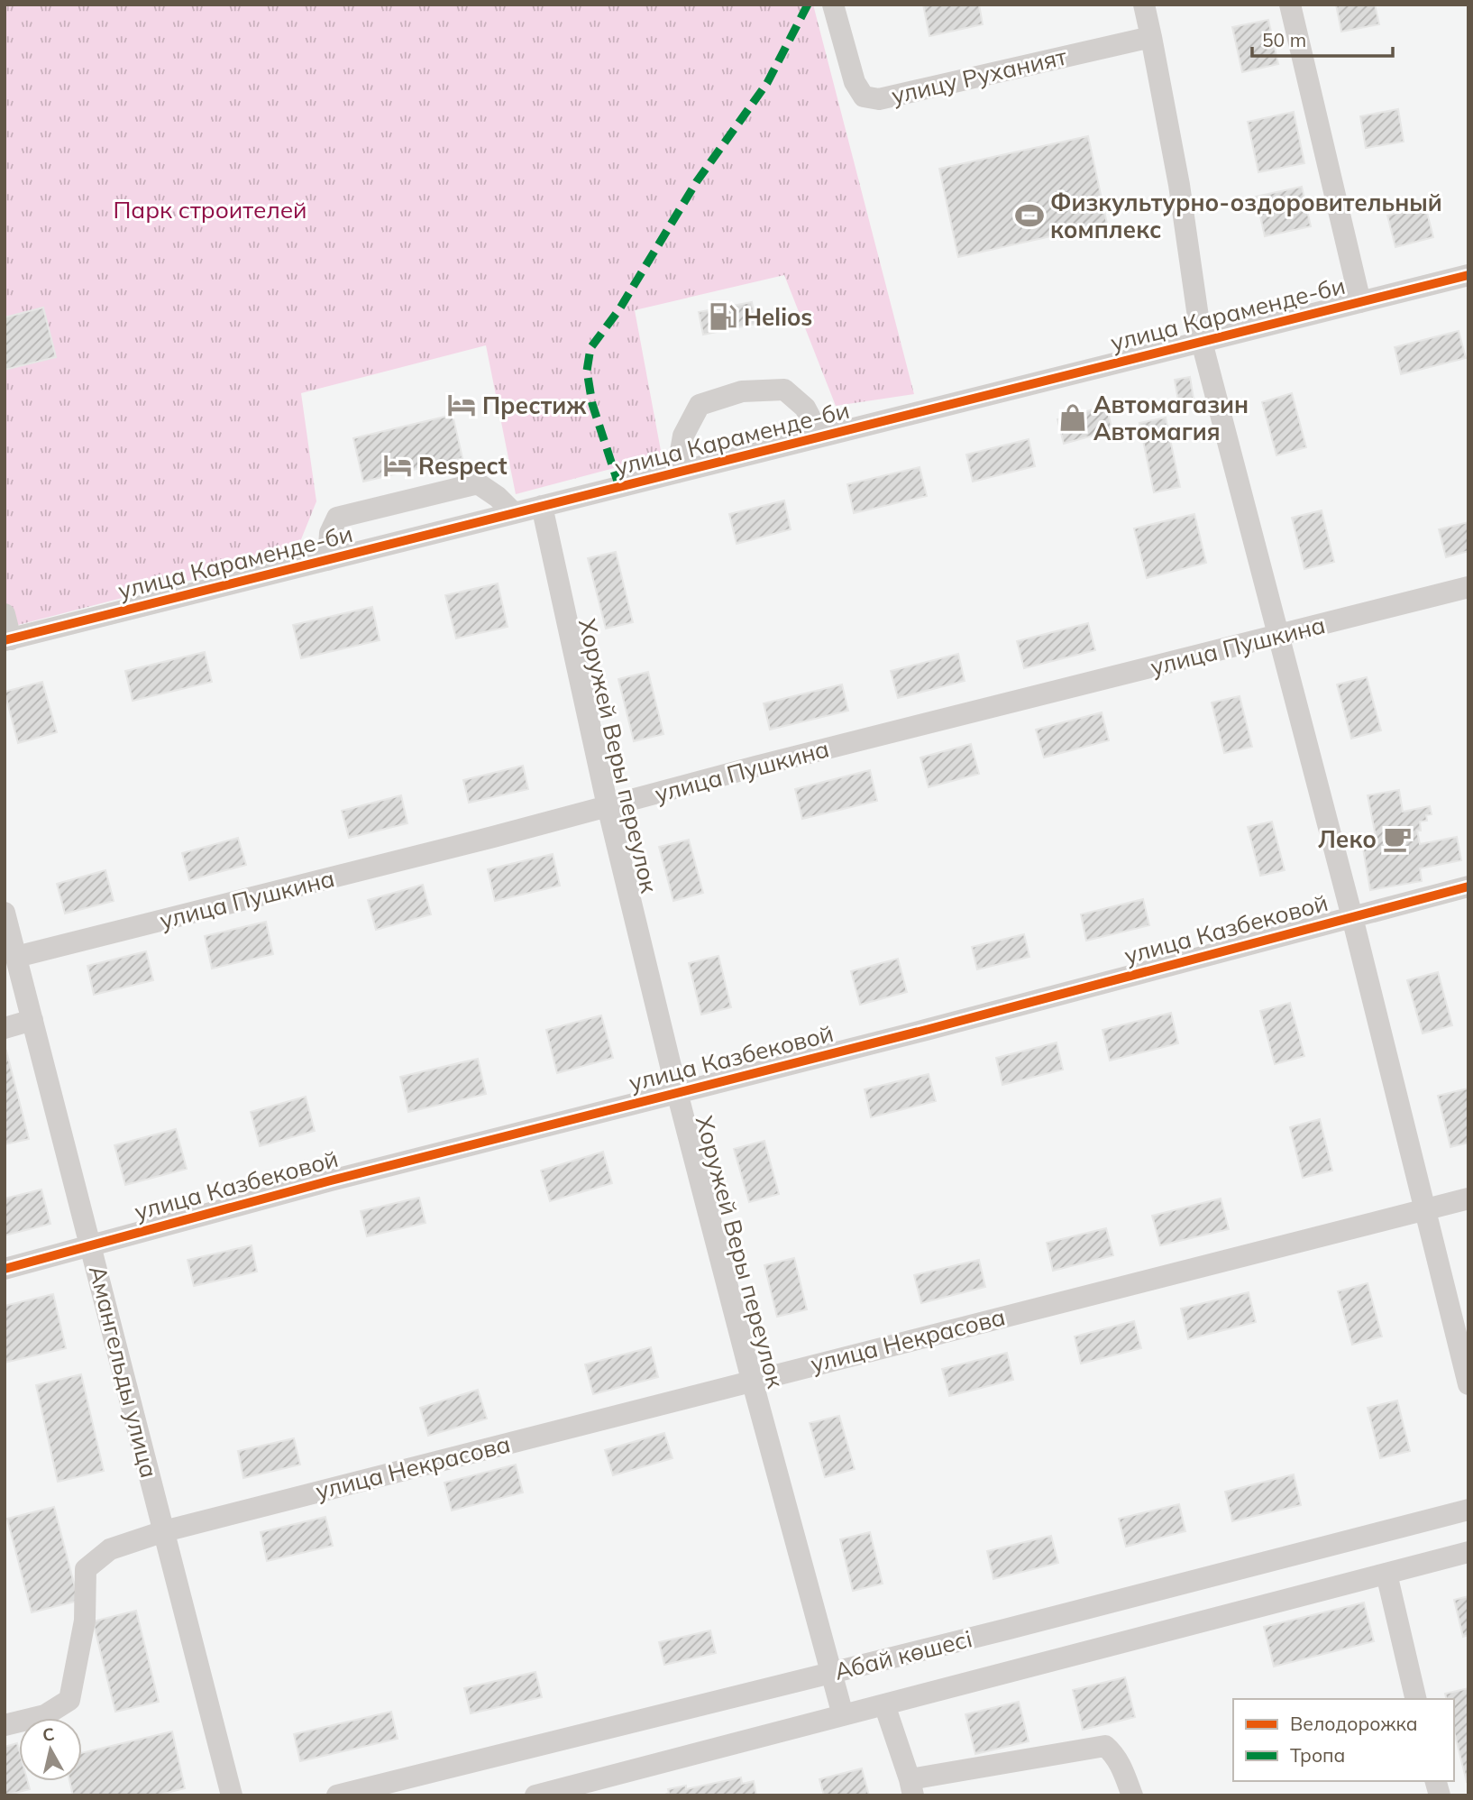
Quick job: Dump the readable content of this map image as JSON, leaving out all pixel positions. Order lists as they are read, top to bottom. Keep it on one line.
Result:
{"streets":{"street":["улицу Руханият","улица Караменде-би","улица Пушкина","Хоружей Веры переулок","улица Казбековой","улица Некрасова","Амангельды улица","Абай көшесі"]},"crossings":[["улица Караменде-би","Хоружей Веры переулок"],["улица Пушкина","Хоружей Веры переулок"],["улица Пушкина","Амангельды улица"],["Хоружей Веры переулок","улица Казбековой"],["Хоружей Веры переулок","улица Некрасова"],["Хоружей Веры переулок","Абай көшесі"],["улица Казбековой","Амангельды улица"],["улица Некрасова","Амангельды улица"]],"parks":["Парк строителей"],"places":{"sports":["Физкультурно-оздоровительный комплекс"],"fuel station":["Helios"],"hotel":["Престиж","Respect"],"shop":["Автомагазин Автомагия"],"cafe":["Леко"]},"legend":["Велодорожка","Тропа"],"scale_bar":"50 m","north":"top"}
